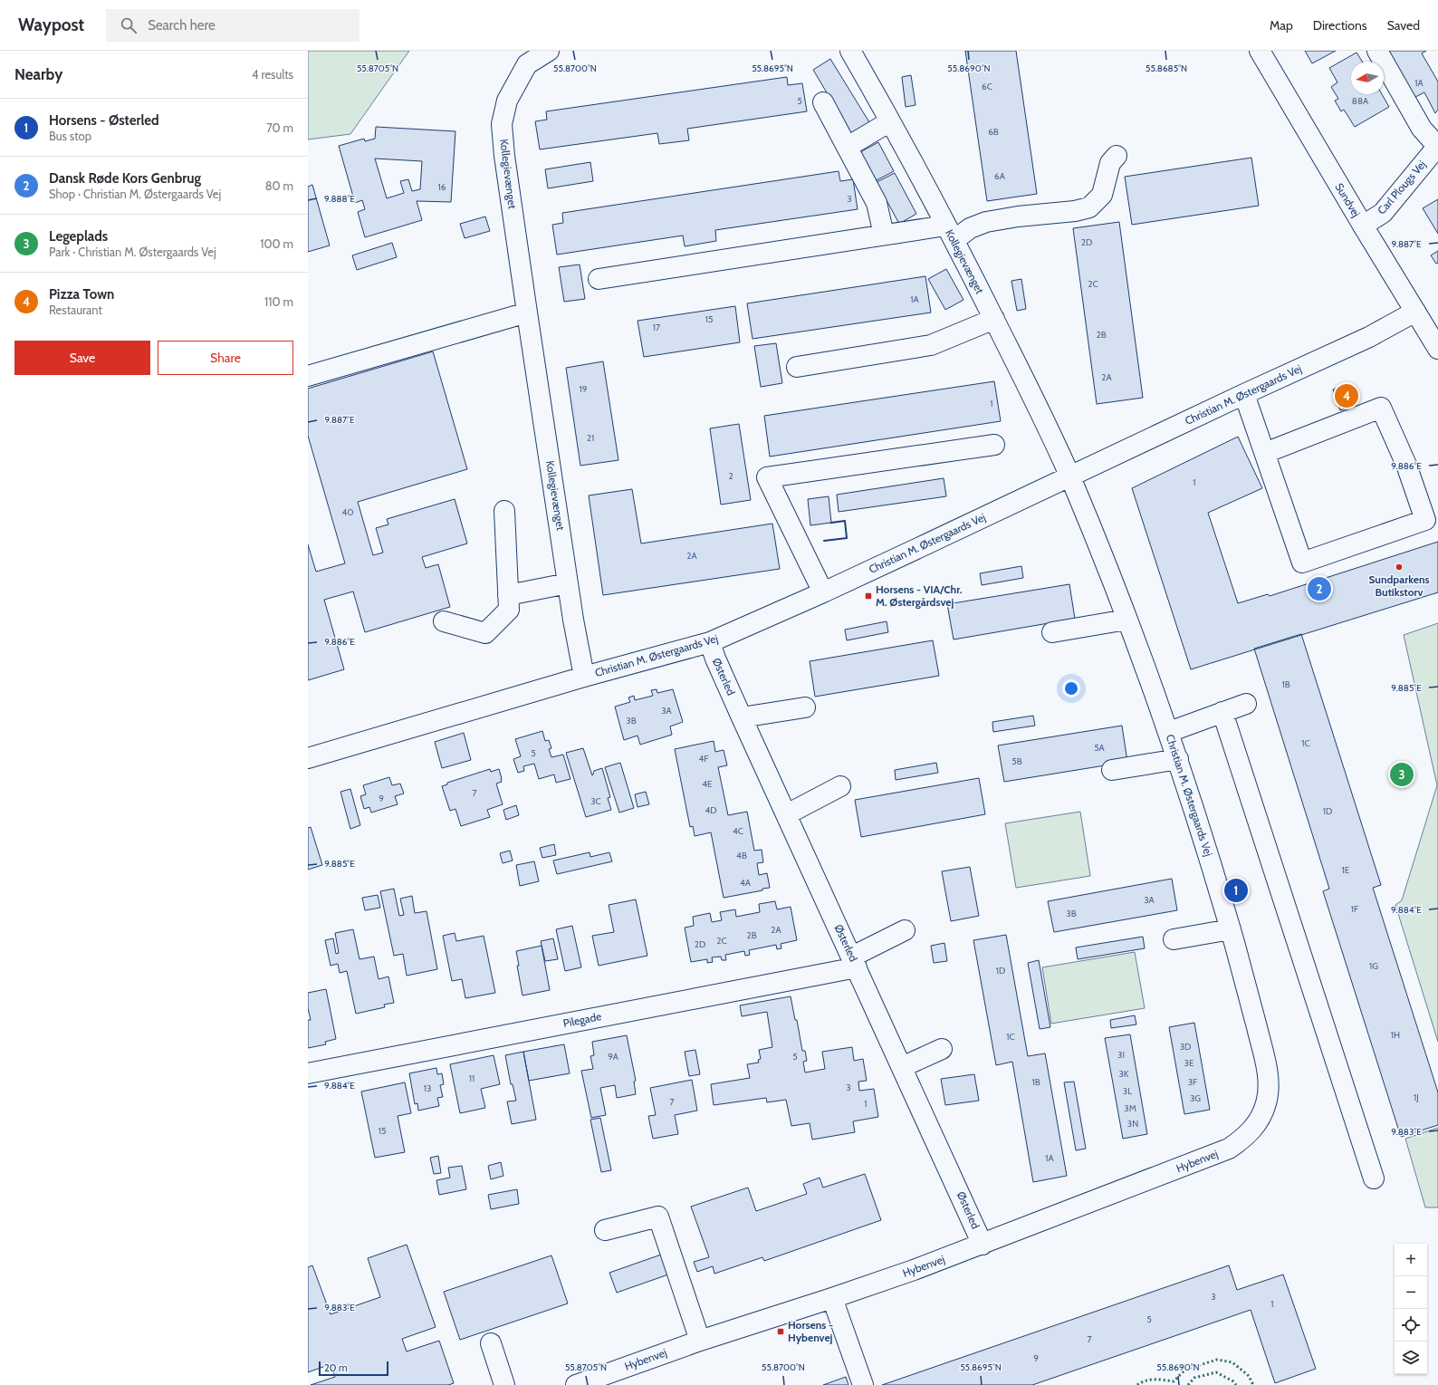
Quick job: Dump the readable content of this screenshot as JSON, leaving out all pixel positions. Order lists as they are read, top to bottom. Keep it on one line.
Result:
{"streets":{"street":["Kollegievænget","Carl Plougs Vej","Sundvej","Christian M. Østergaards Vej","Østerled","Pilegade","Hybenvej"]},"crossings":[["Kollegievænget","Christian M. Østergaards Vej"],["Carl Plougs Vej","Sundvej"],["Sundvej","Christian M. Østergaards Vej"],["Christian M. Østergaards Vej","Østerled"],["Christian M. Østergaards Vej","Hybenvej"],["Østerled","Pilegade"],["Østerled","Hybenvej"]],"places":{"other":["Sundparkens Butikstorv"],"transit":["Horsens - VIA/Chr. M. Østergårdsvej","Horsens - Hybenvej"]},"house_numbers":["1A","6C","5","88A","6B","6A","16","3","2D","2C","1A","15","17","2B","2A","19","1","21","2","1","40","2A","1B","3A","3B","1C","5A","5","4F","5B","4E","7","9","3C","4D","1D","4C","4B","1E","4A","3A","1F","3B","2A","2B","2C","2D","1G","1D","1H","1C","3D","3I","9A","5","3E","3K","11","1B","3F","3","13","3L","1J","3G","7","1","3M","3N","15","1A","3","1","5","7","9"],"scale_bar":"20 m","north":"left","page":{"header":"Waypost","search":"Search here","nav":["Map","Directions","Saved"],"heading":["Nearby","4 results"],"list":[{"mark":"1","name":"Horsens - Østerled","note":"Bus stop","value":"70 m"},{"mark":"2","name":"Dansk Røde Kors Genbrug","note":"Shop · Christian M. Østergaards Vej","value":"80 m"},{"mark":"3","name":"Legeplads","note":"Park · Christian M. Østergaards Vej","value":"100 m"},{"mark":"4","name":"Pizza Town","note":"Restaurant","value":"110 m"}],"buttons":["Save","Share"],"pins":["4","2","3","1"],"map_buttons":["+","−"],"scale":"20 m"},"coordinates":["55.8705°N","55.8700°N","55.8695°N","55.8690°N","55.8685°N","9.888°E","9.887°E","9.886°E","9.885°E","9.884°E","9.883°E"]}
